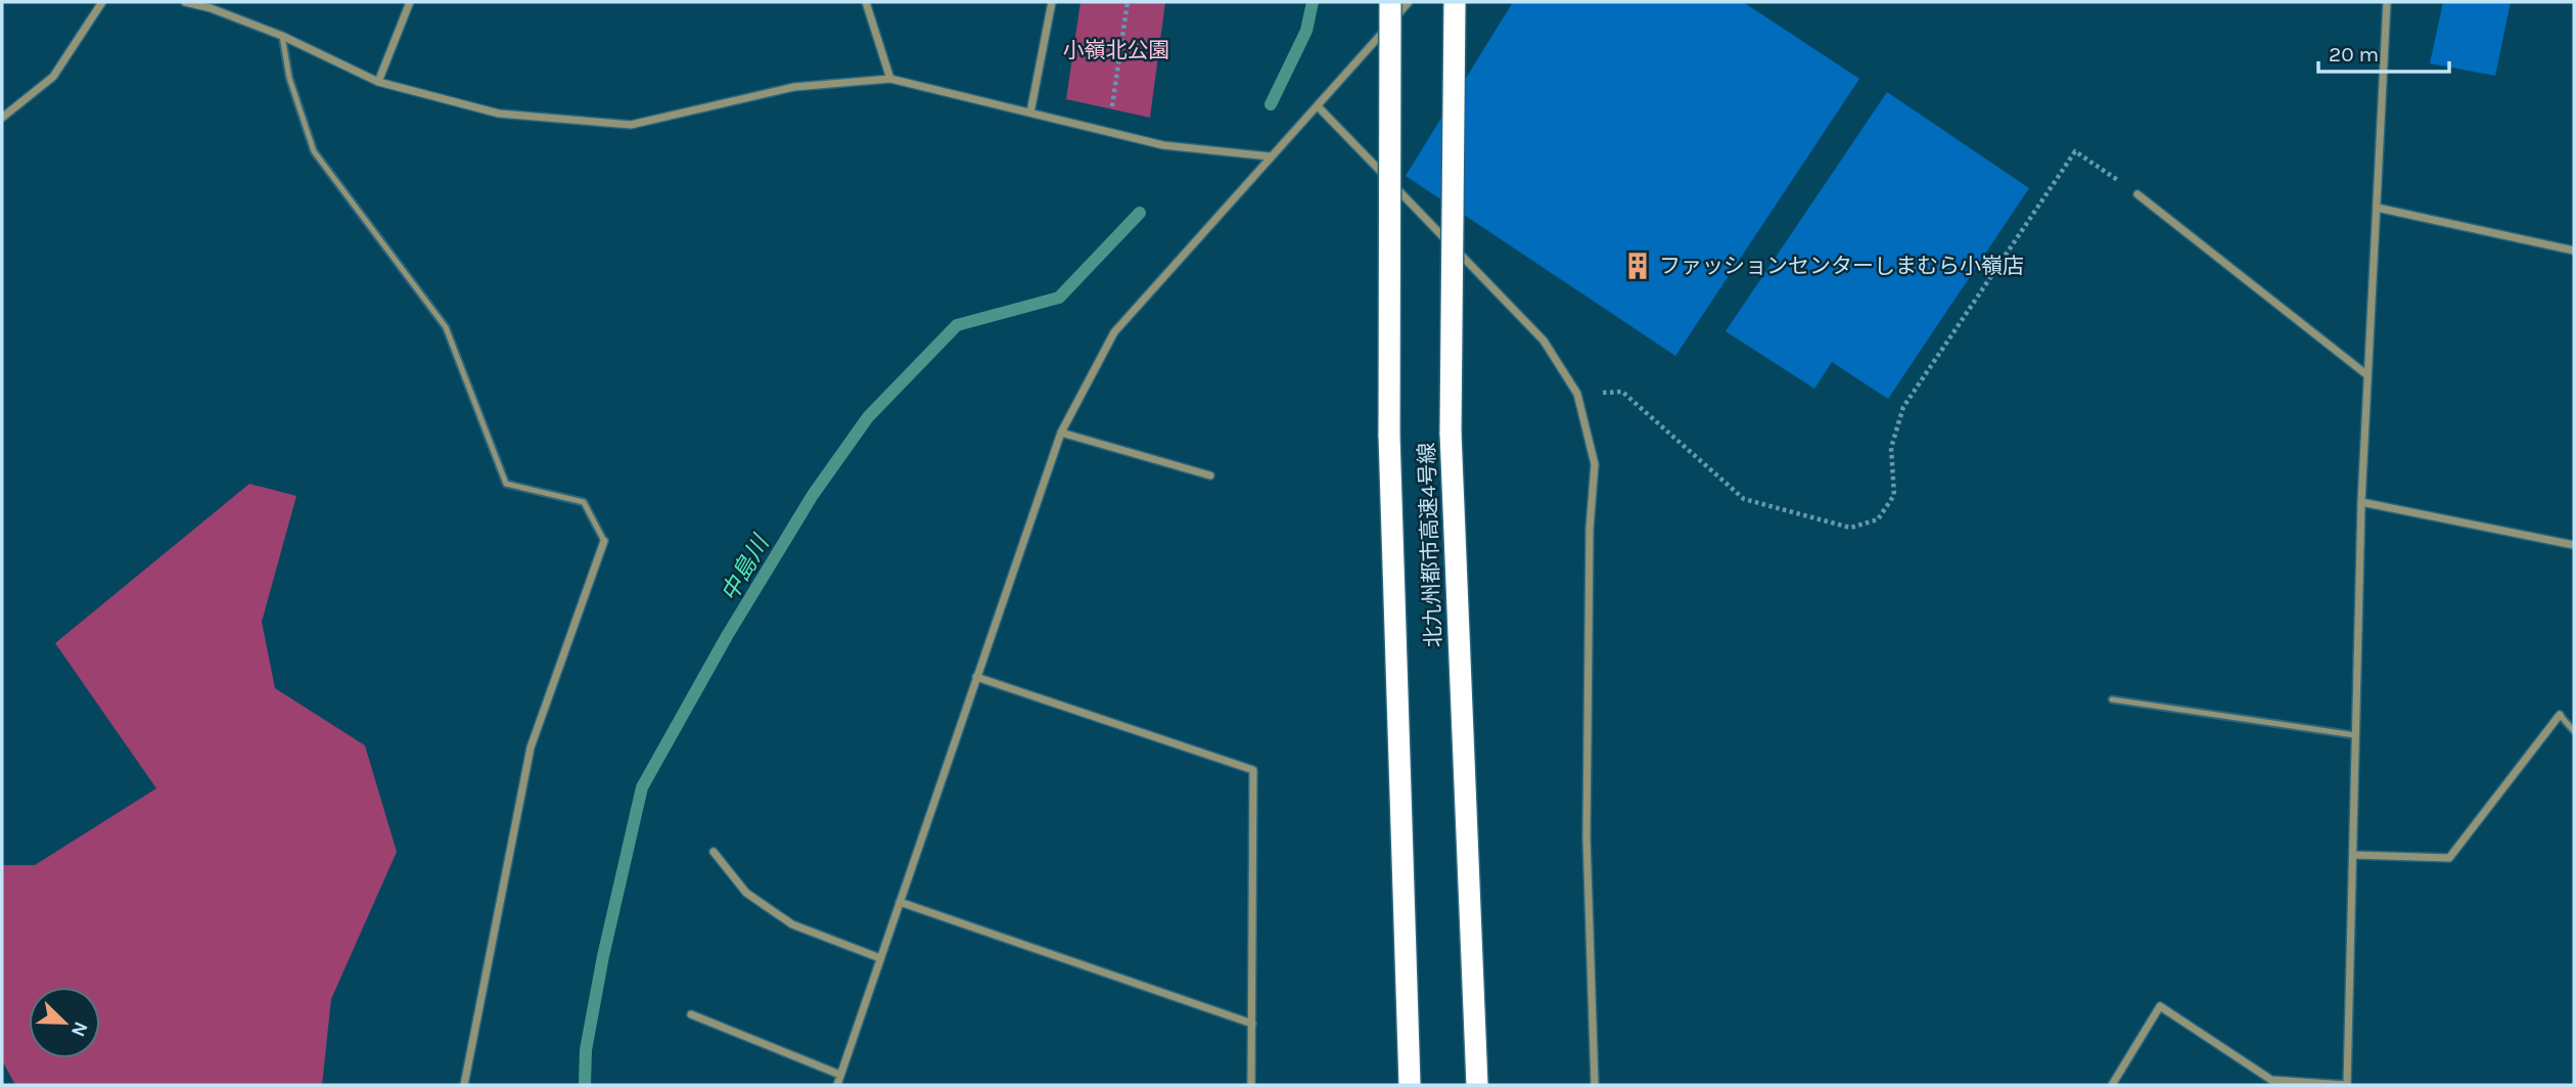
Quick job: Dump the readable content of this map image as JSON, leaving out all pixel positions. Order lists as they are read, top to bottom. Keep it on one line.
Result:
{"streets":{"highway":["北九州都市高速4号線"]},"water":["中島川"],"parks":["小嶺北公園"],"places":{"building":["ファッションセンターしまむら小嶺店"]},"scale_bar":"20 m","north":"bottom right"}
